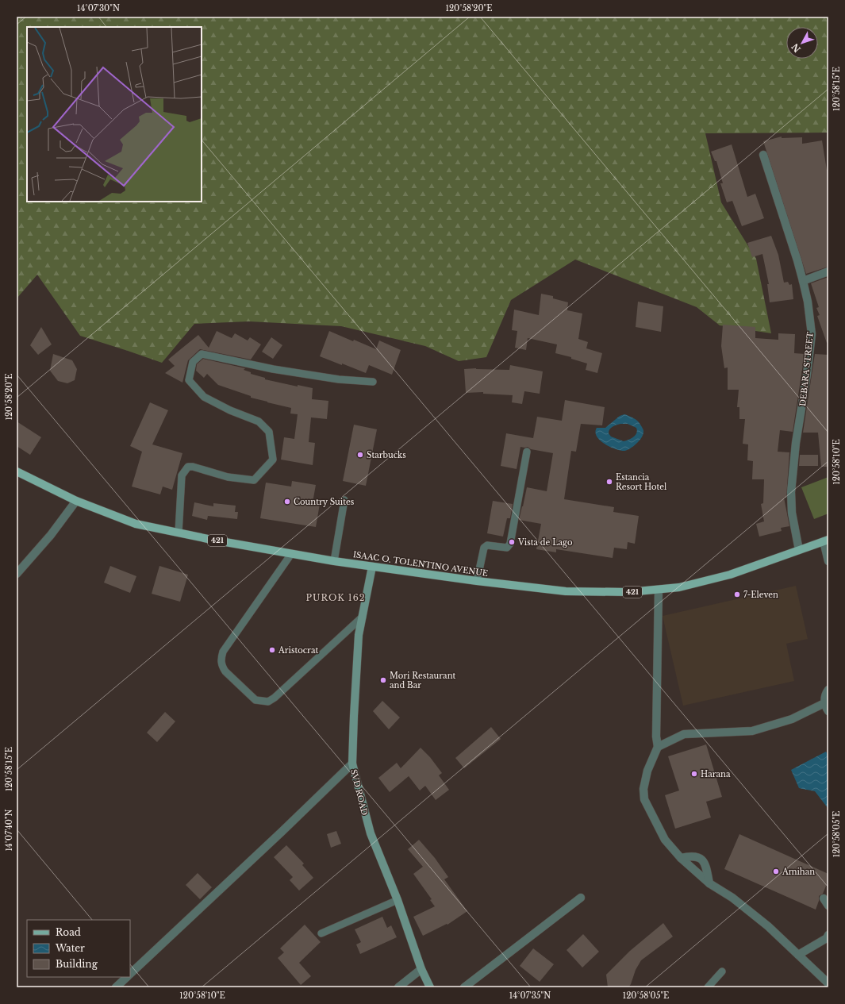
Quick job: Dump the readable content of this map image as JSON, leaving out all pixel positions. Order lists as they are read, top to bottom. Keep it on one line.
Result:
{"streets":{"main road":["421","ISAAC O. TOLENTINO AVENUE","SVD ROAD"],"street":["DEBARA STREET"]},"crossings":[["DEBARA STREET","ISAAC O. TOLENTINO AVENUE"],["ISAAC O. TOLENTINO AVENUE","SVD ROAD"]],"districts":["PUROK 162"],"places":["Starbucks","Estancia Resort Hotel","Country Suites","Vista de Lago","7-Eleven","Aristocrat","Mori Restaurant and Bar","Harana","Amihan"],"legend":["Road","Water","Building"],"north":"bottom left","coordinates":["14°07'30\"N","120°58'20\"E","120°58'15\"E","120°58'10\"E","14°07'40\"N","120°58'05\"E","14°07'35\"N"]}
